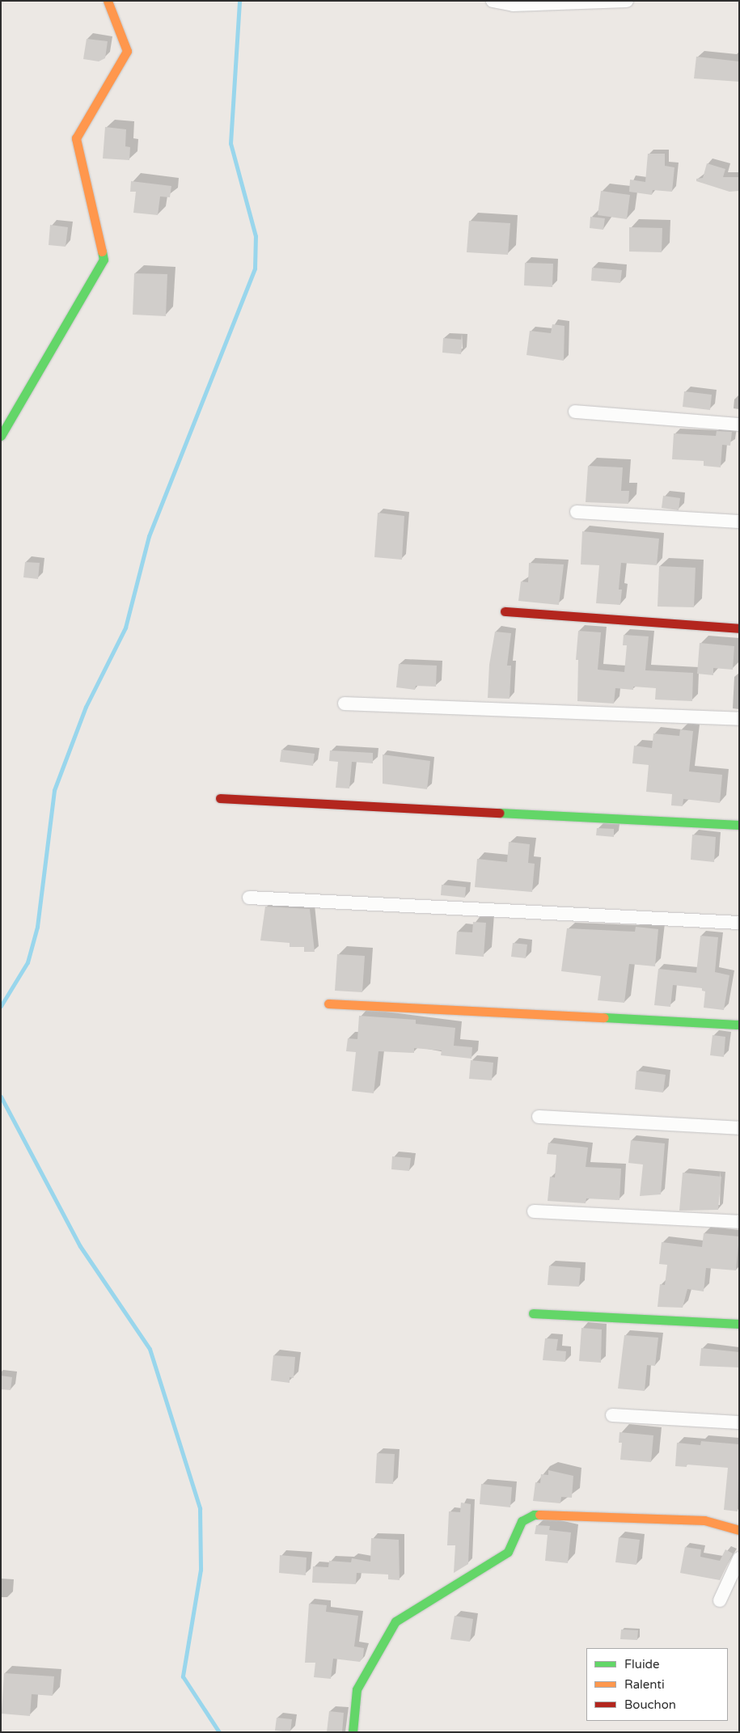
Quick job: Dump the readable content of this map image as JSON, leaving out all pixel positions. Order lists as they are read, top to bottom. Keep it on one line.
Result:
{"legend":["Fluide","Ralenti","Bouchon"]}
